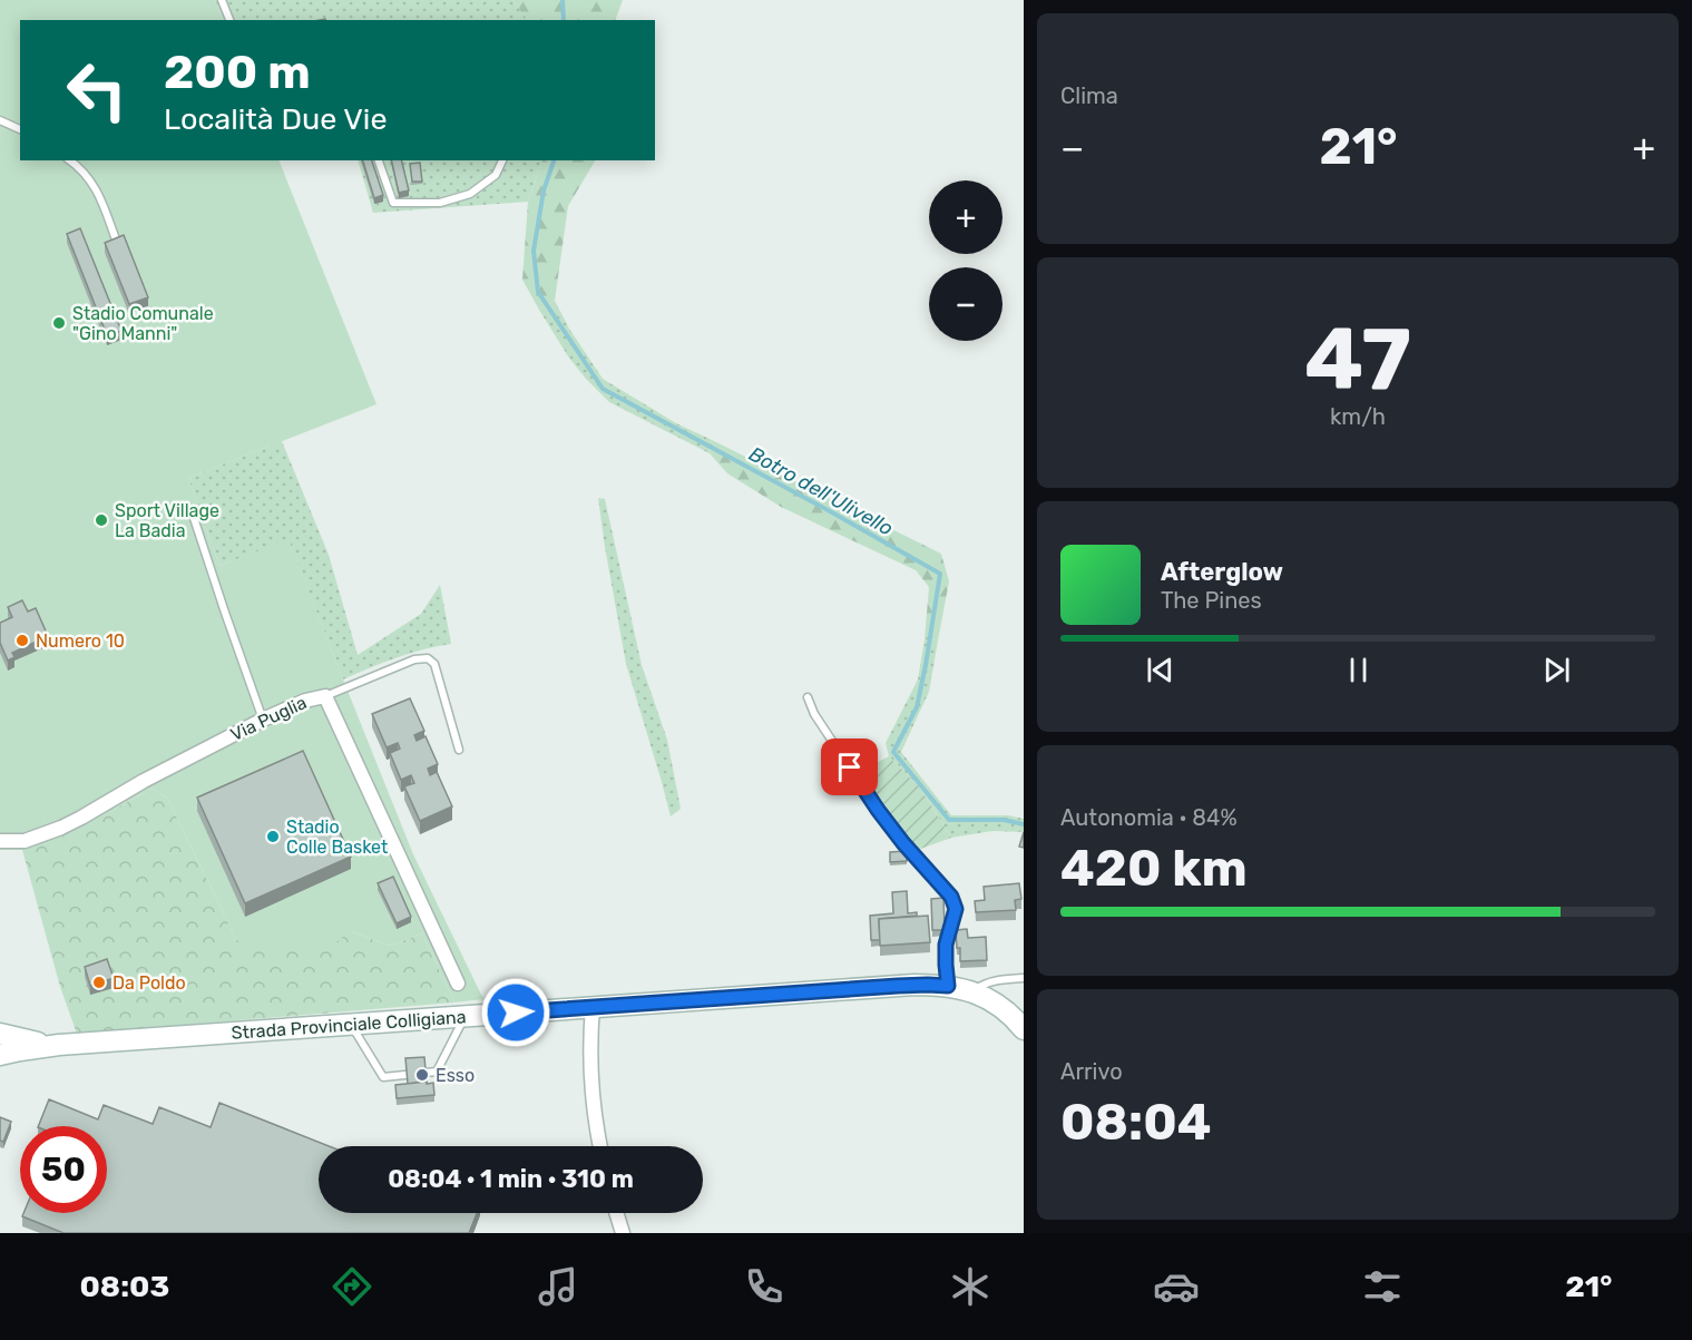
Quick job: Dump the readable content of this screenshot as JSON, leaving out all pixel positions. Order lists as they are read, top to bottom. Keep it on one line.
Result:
{"streets":{"main road":["Strada Provinciale Colligiana"],"street":["Via Puglia"]},"water":["Botro dell'Ulivello"],"places":["Stadio Comunale \"Gino Manni\"","Sport Village La Badia","Numero 10","Stadio Colle Basket","Da Poldo","Esso"],"page":{"tile":["Clima",["47","km/h"],["Autonomia · 84%","420 km"],["Arrivo","08:04"]],"turn":["200 m","Località Due Vie"],"heat":["−","21°","+"],"map_buttons":["+","−"],"song":["Afterglow","The Pines"],"limit":"50","trip":"08:04 · 1 min · 310 m","tabs":["08:03","21°"]}}
